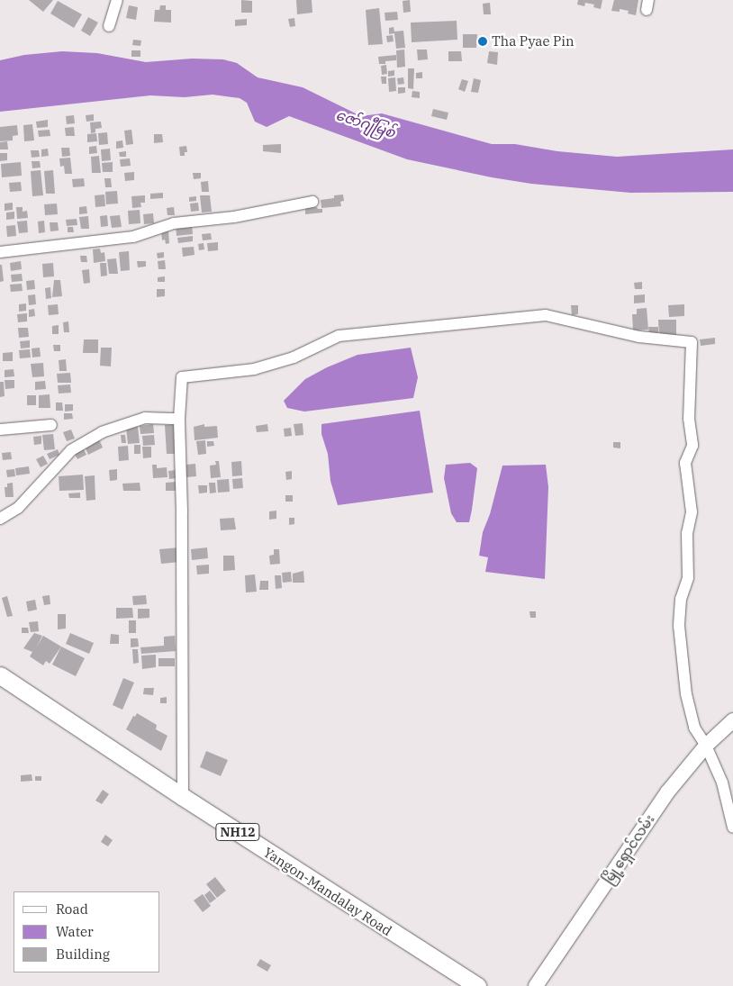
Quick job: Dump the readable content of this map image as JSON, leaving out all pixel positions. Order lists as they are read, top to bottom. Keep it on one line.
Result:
{"streets":{"highway":["NH12","Yangon-Mandalay Road"],"main road":["မြို့ရှောင်လမ်း"]},"water":["ဇော်ဂျီမြစ်"],"places":["Tha Pyae Pin"],"legend":["Road","Water","Building"]}
